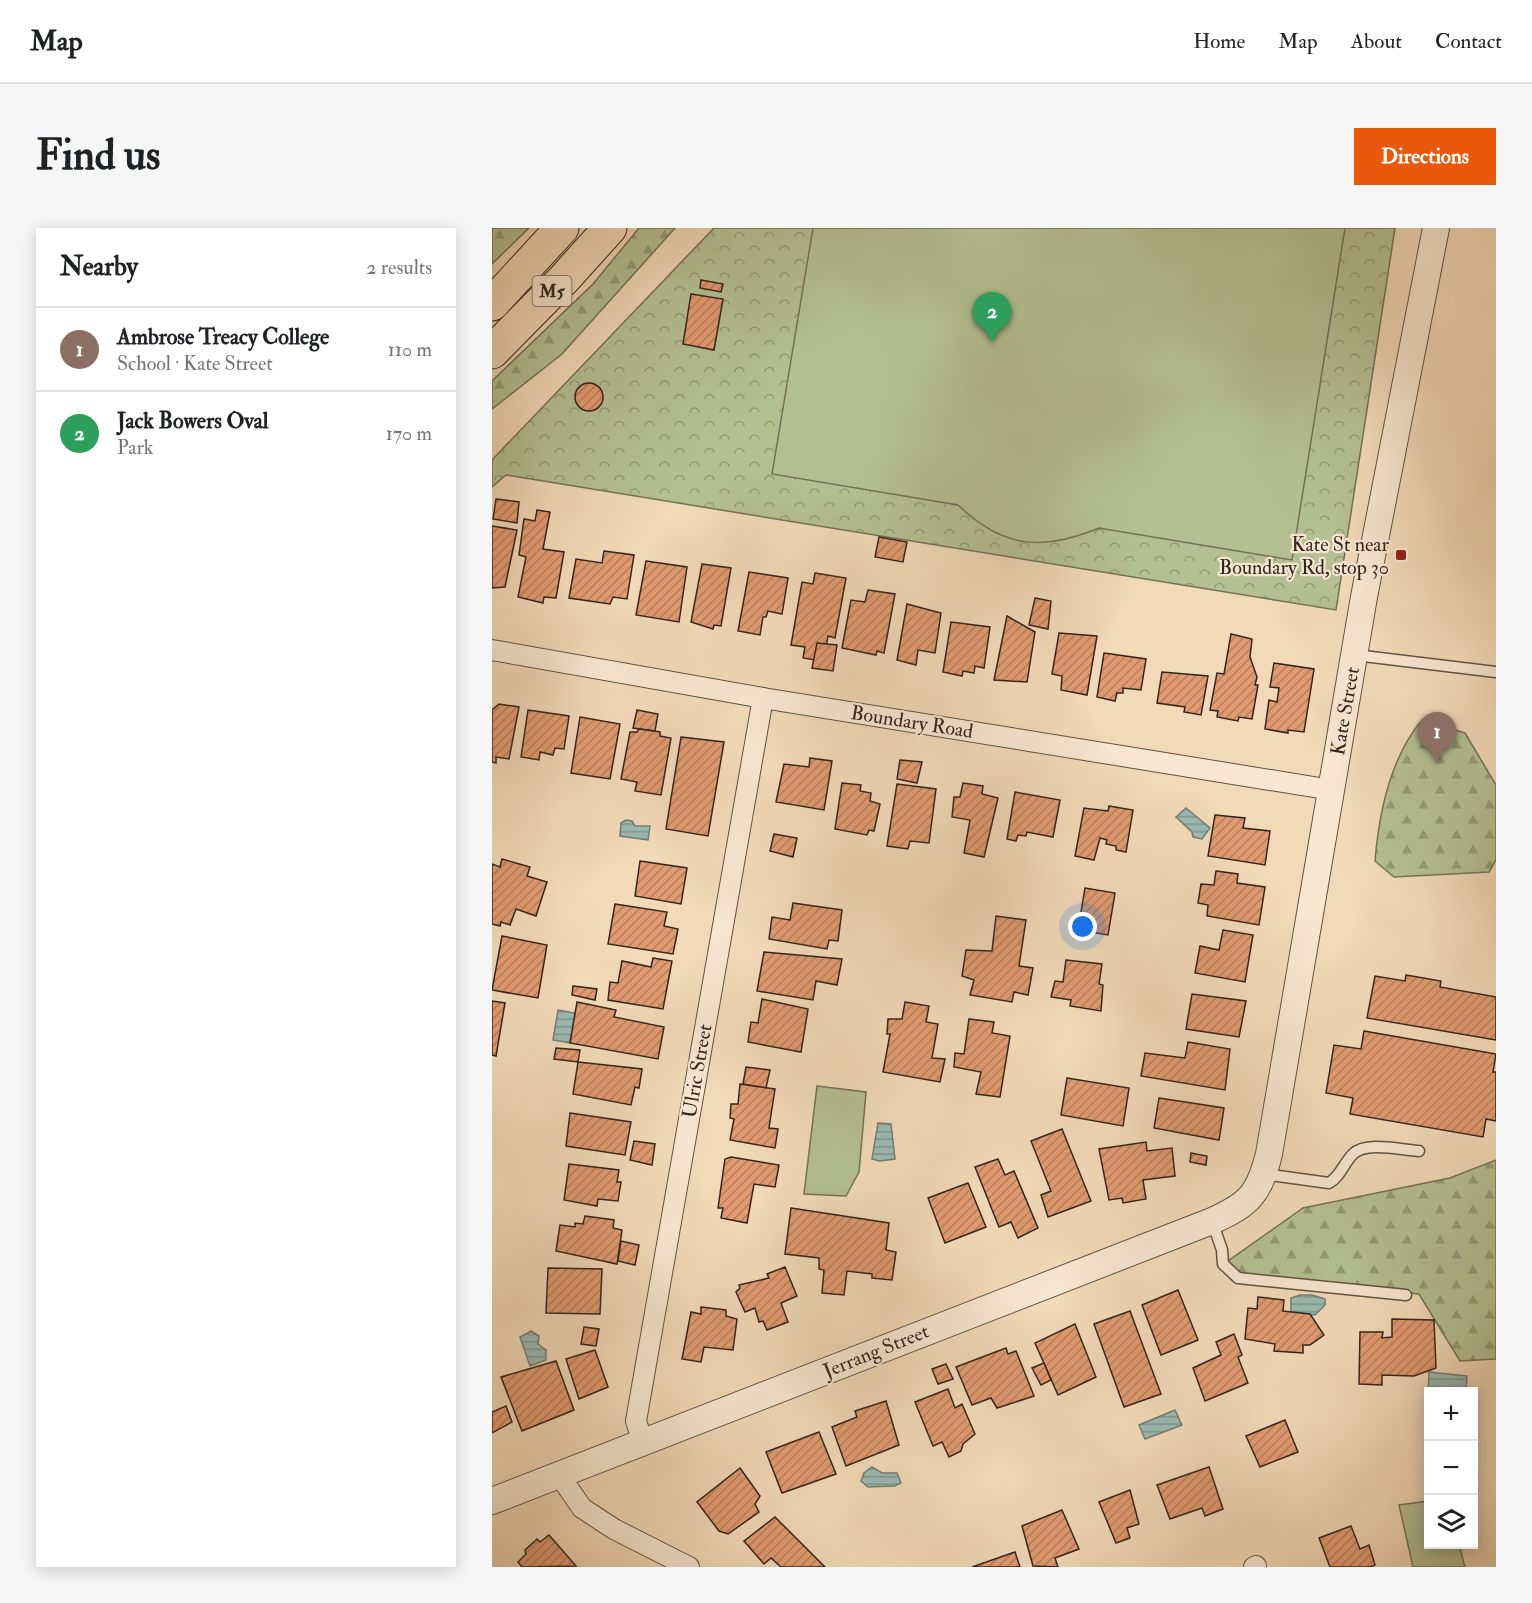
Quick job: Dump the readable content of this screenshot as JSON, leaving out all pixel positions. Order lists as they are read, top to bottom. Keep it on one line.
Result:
{"streets":{"highway":["M5"],"street":["Kate Street","Boundary Road","Ulric Street","Jerrang Street"]},"crossings":[["Kate Street","Boundary Road"],["Kate Street","Jerrang Street"],["Boundary Road","Ulric Street"],["Ulric Street","Jerrang Street"]],"places":{"transit":["Kate St near Boundary Rd, stop 30"]},"page":{"header":"Map","nav":["Home","Map","About","Contact"],"buttons":"Directions","title":"Find us","heading":["Nearby","2 results"],"pins":["2","1"],"list":[{"mark":"1","name":"Ambrose Treacy College","note":"School · Kate Street","value":"110 m"},{"mark":"2","name":"Jack Bowers Oval","note":"Park","value":"170 m"}],"map_buttons":["+","−"]}}
